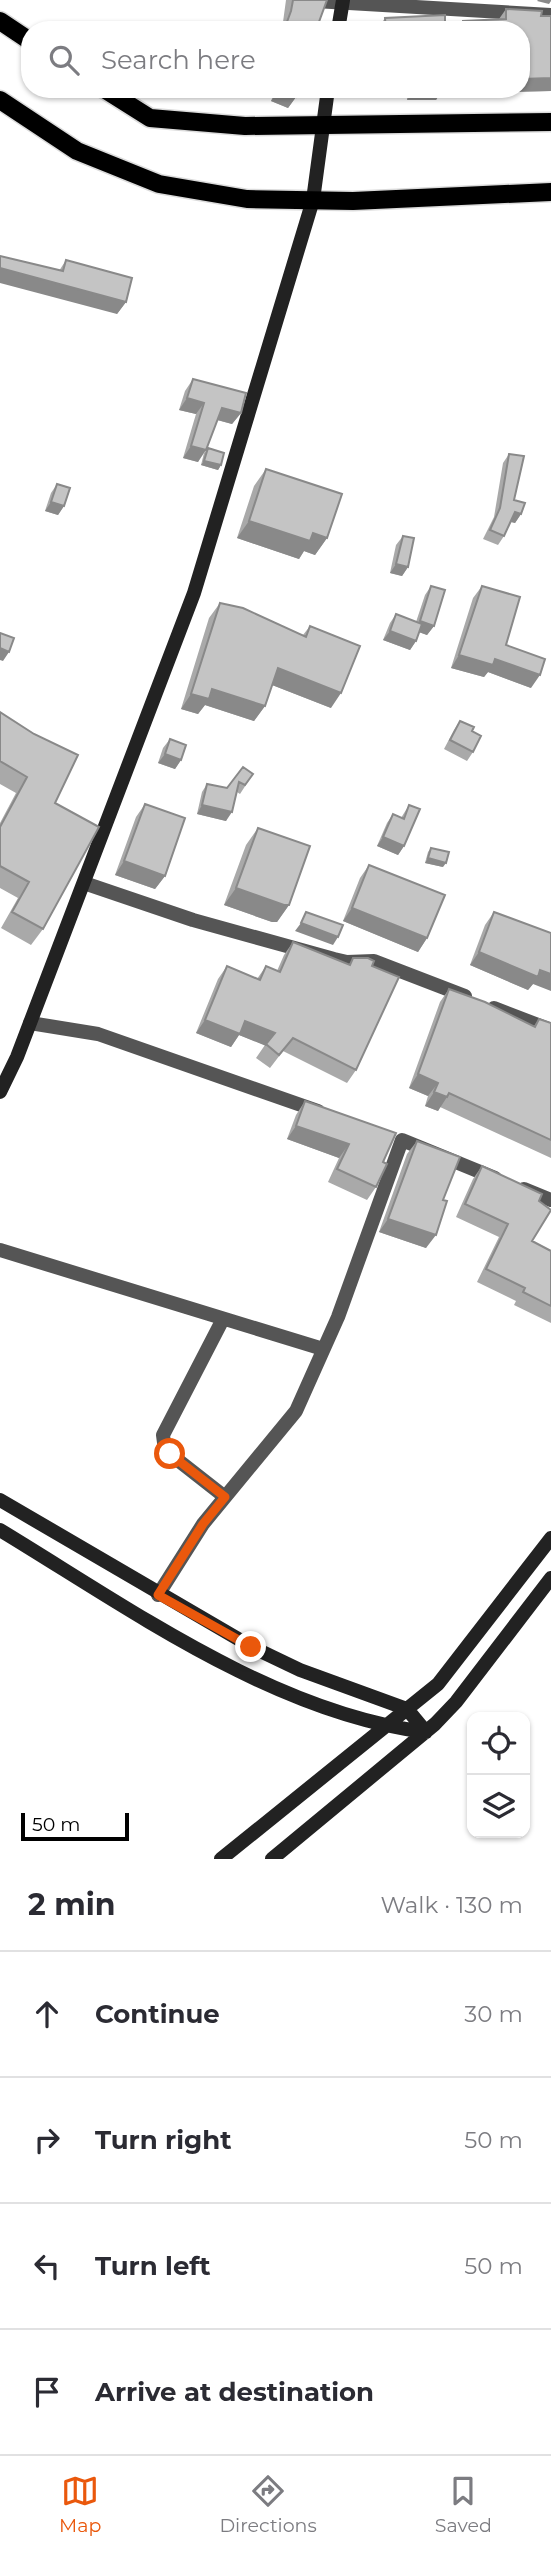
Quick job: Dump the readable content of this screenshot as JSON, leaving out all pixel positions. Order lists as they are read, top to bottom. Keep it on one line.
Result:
{"scale_bar":"50 m","page":{"search":"Search here","scale":"50 m","heading":["2 min","Walk · 130 m"],"list":[["Continue","30 m"],["Turn right","50 m"],["Turn left","50 m"],"Arrive at destination"],"nav":["Map","Directions","Saved"]}}
